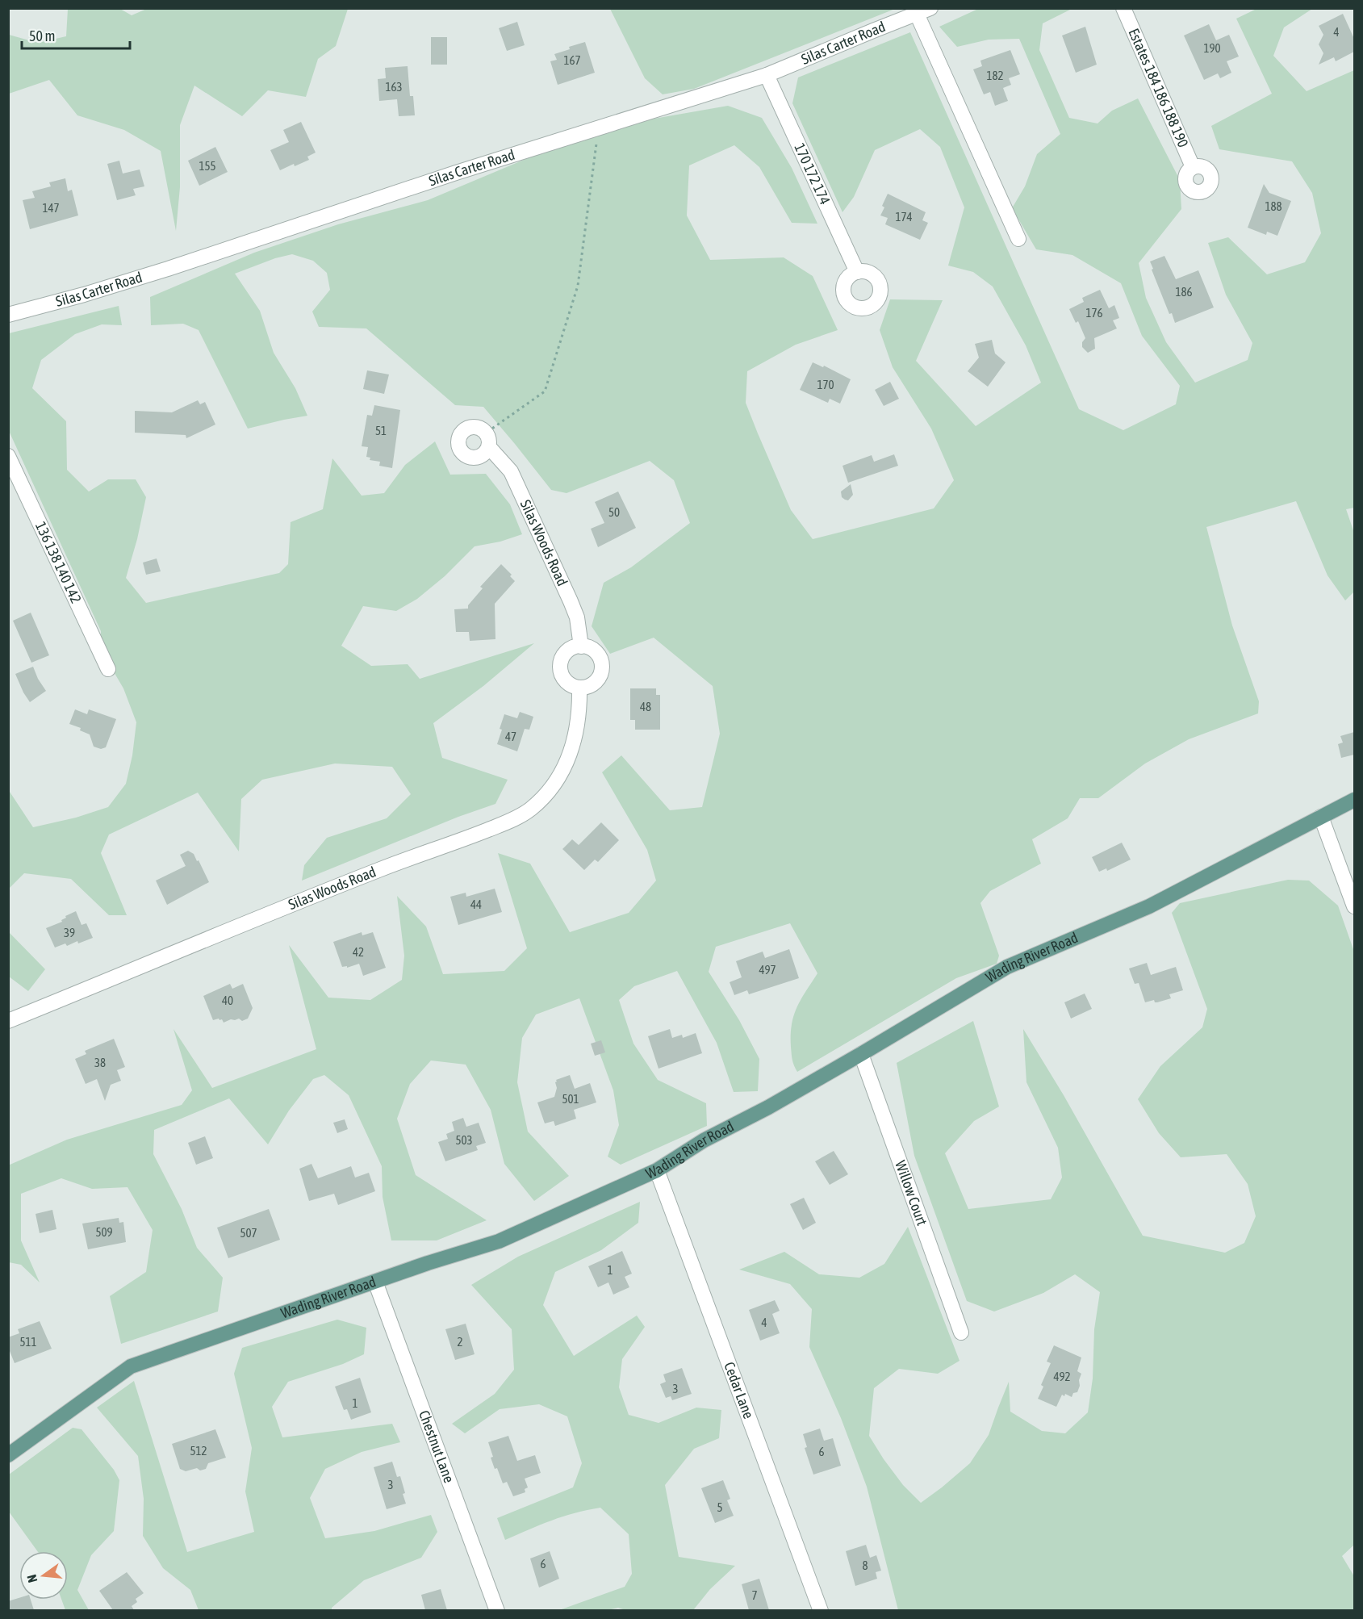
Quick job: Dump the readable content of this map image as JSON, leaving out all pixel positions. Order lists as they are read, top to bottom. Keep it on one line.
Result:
{"streets":{"main road":["Wading River Road"],"street":["Silas Carter Road","Estates 184 186 188 190","170 172 174","Silas Woods Road","136 138 140 142","Willow Court","Cedar Lane","Chestnut Lane"]},"crossings":[["Silas Carter Road","170 172 174"],["Wading River Road","Willow Court"],["Wading River Road","Cedar Lane"],["Wading River Road","Chestnut Lane"]],"house_numbers":["4","190","167","182","163","155","188","147","174","186","176","170","51","50","48","47","44","39","42","497","40","38","501","503","509","507","1","4","511","2","492","3","1","512","6","3","5","6","8","7"],"scale_bar":"50 m","north":"left"}
